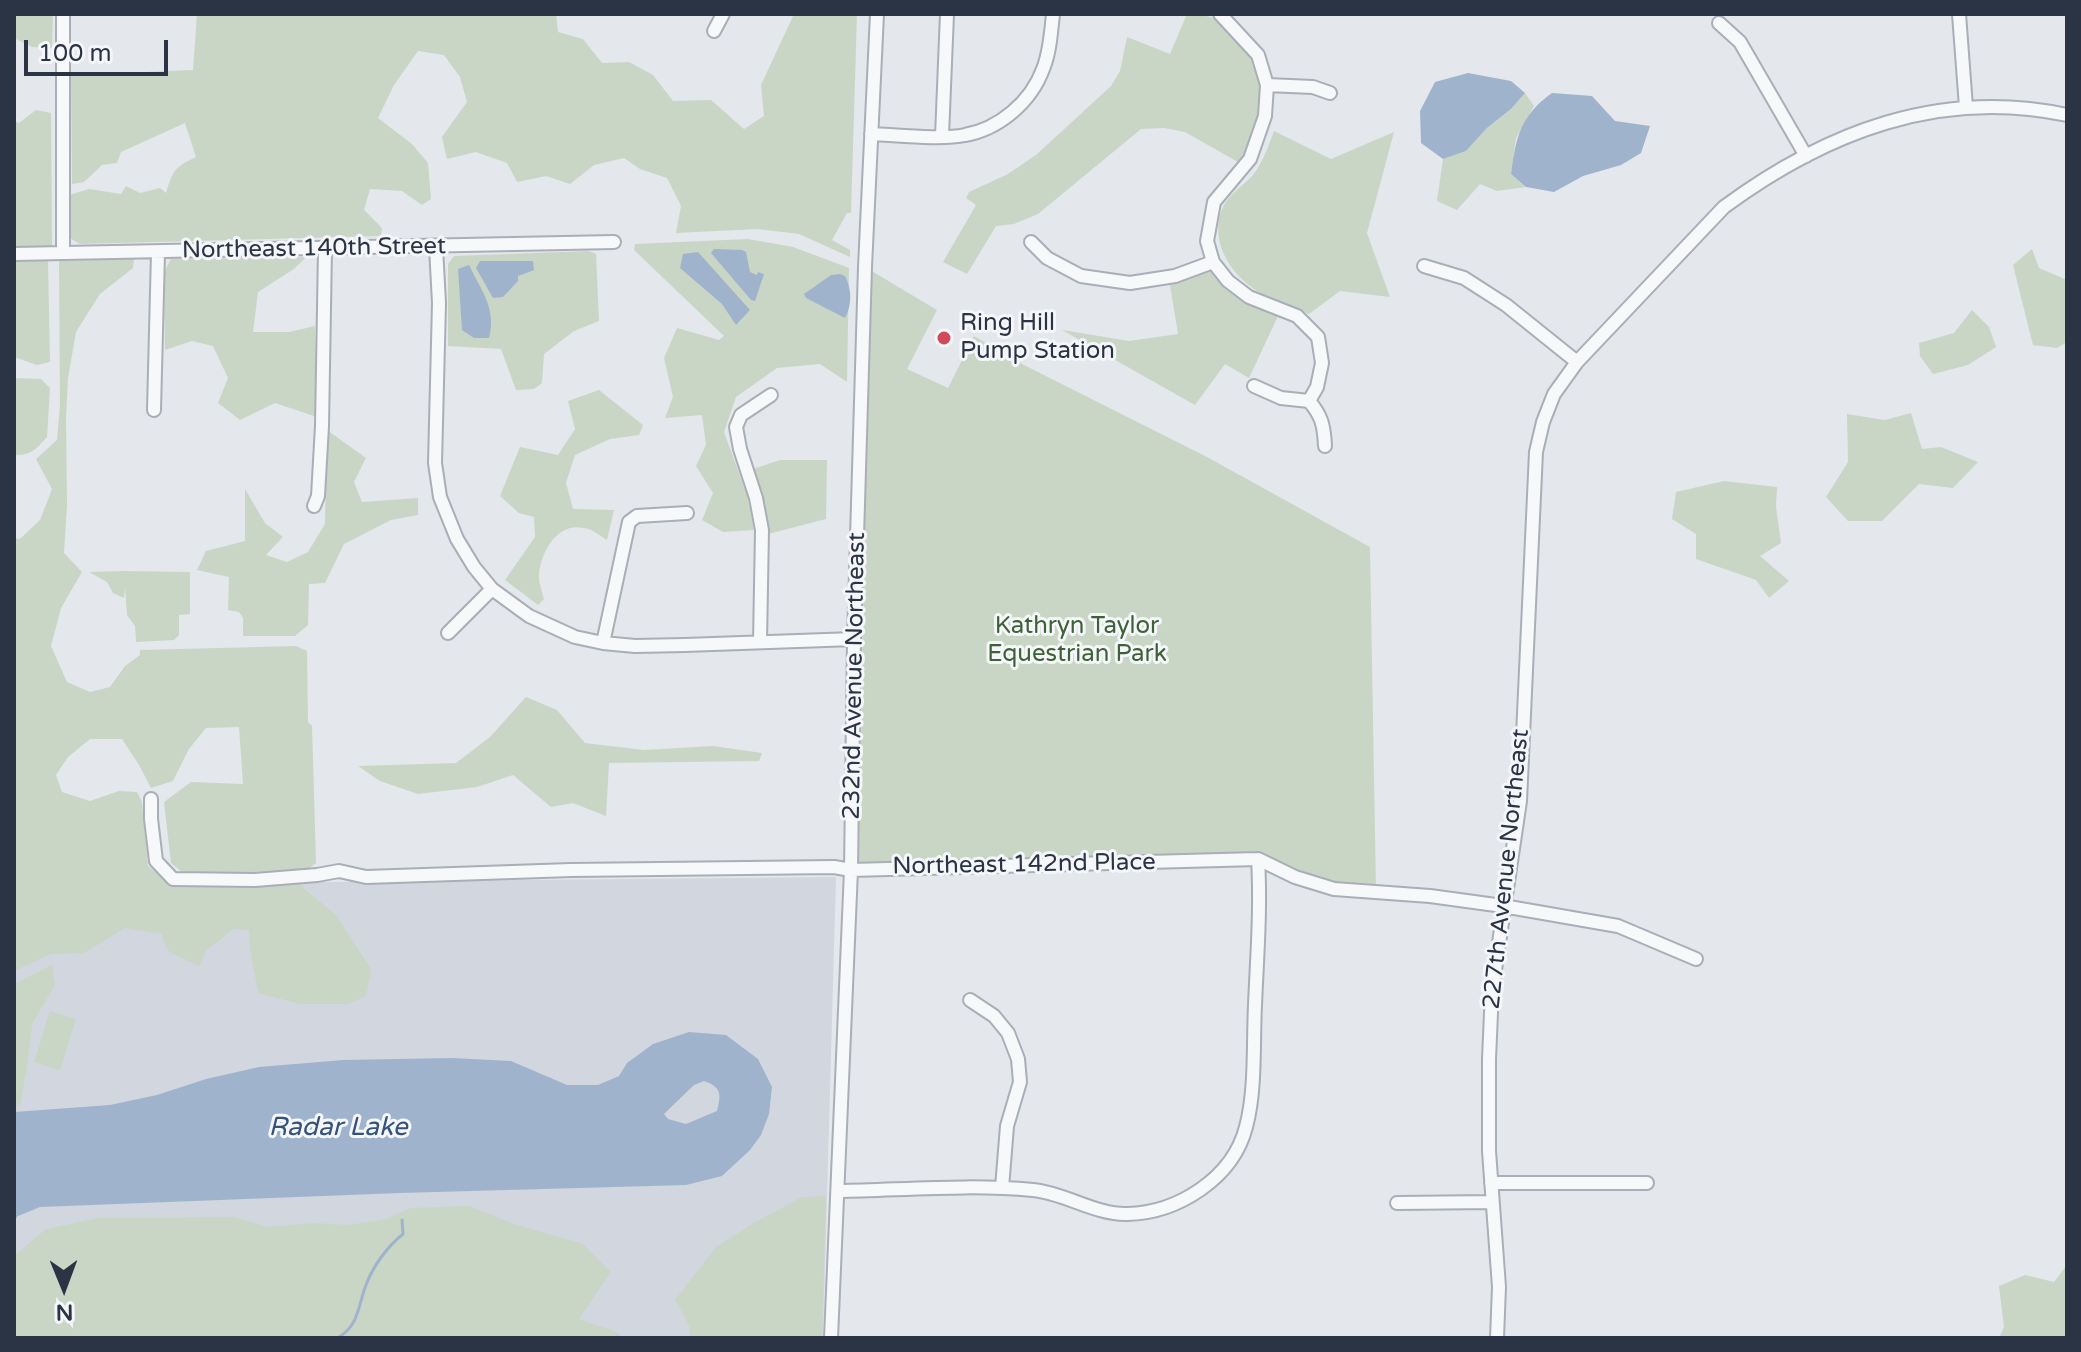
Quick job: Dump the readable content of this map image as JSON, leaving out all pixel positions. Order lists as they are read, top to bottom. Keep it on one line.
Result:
{"streets":{"street":["Northeast 140th Street","232nd Avenue Northeast","Northeast 142nd Place","227th Avenue Northeast"]},"crossings":[["232nd Avenue Northeast","Northeast 142nd Place"],["Northeast 142nd Place","227th Avenue Northeast"]],"water":["Radar Lake"],"parks":["Kathryn Taylor Equestrian Park"],"places":["Ring Hill Pump Station"],"scale_bar":"100 m","north":"bottom"}
